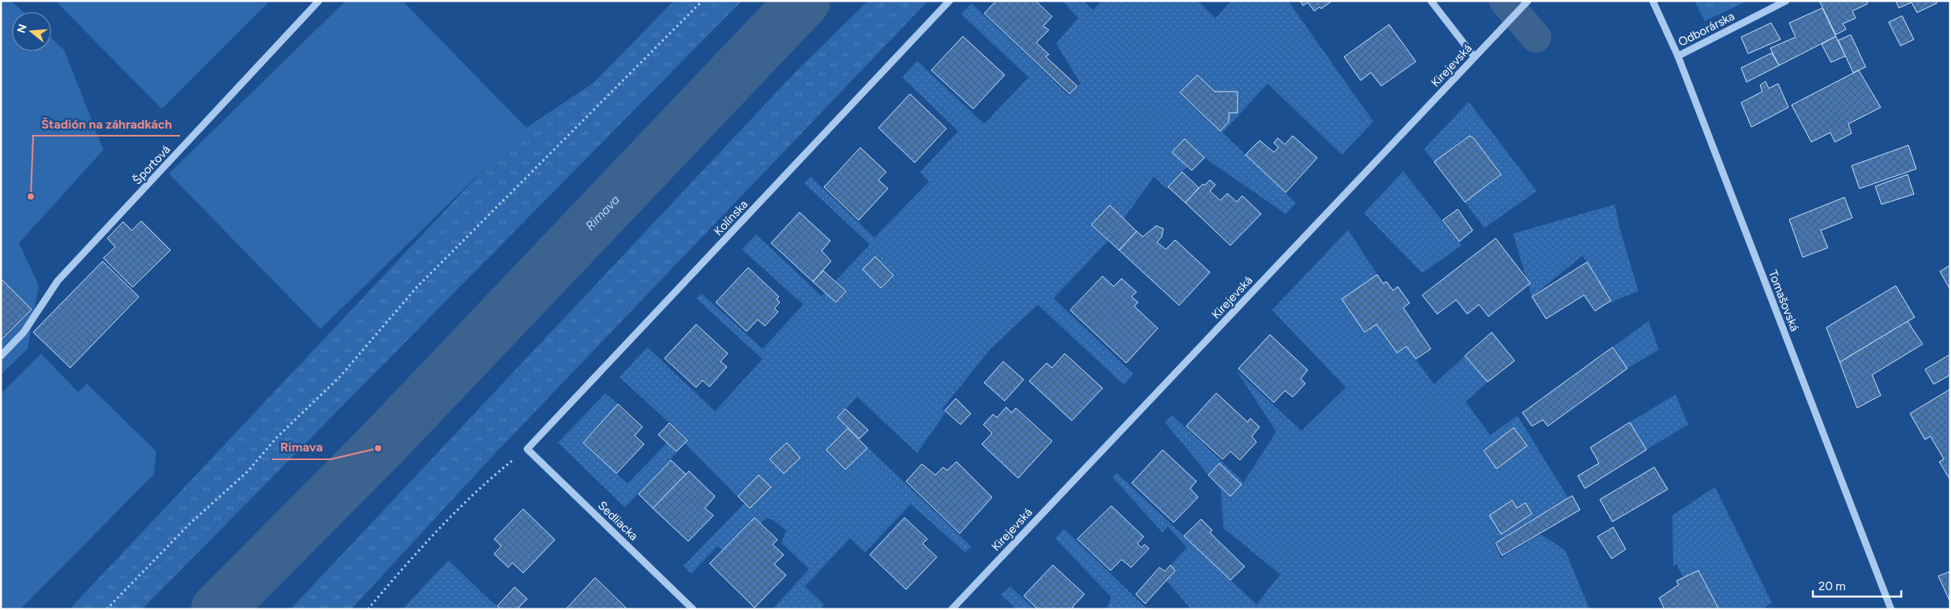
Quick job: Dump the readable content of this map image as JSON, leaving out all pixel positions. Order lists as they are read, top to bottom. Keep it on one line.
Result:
{"streets":{"street":["Odborárska","Kirejevská","Športová","Kolínska","Tomašovská","Sedliacka"]},"crossings":[["Odborárska","Tomašovská"],["Kolínska","Sedliacka"]],"water":["Rimava"],"places":["Štadión na záhradkách","Rimava"],"scale_bar":"20 m","north":"left"}
